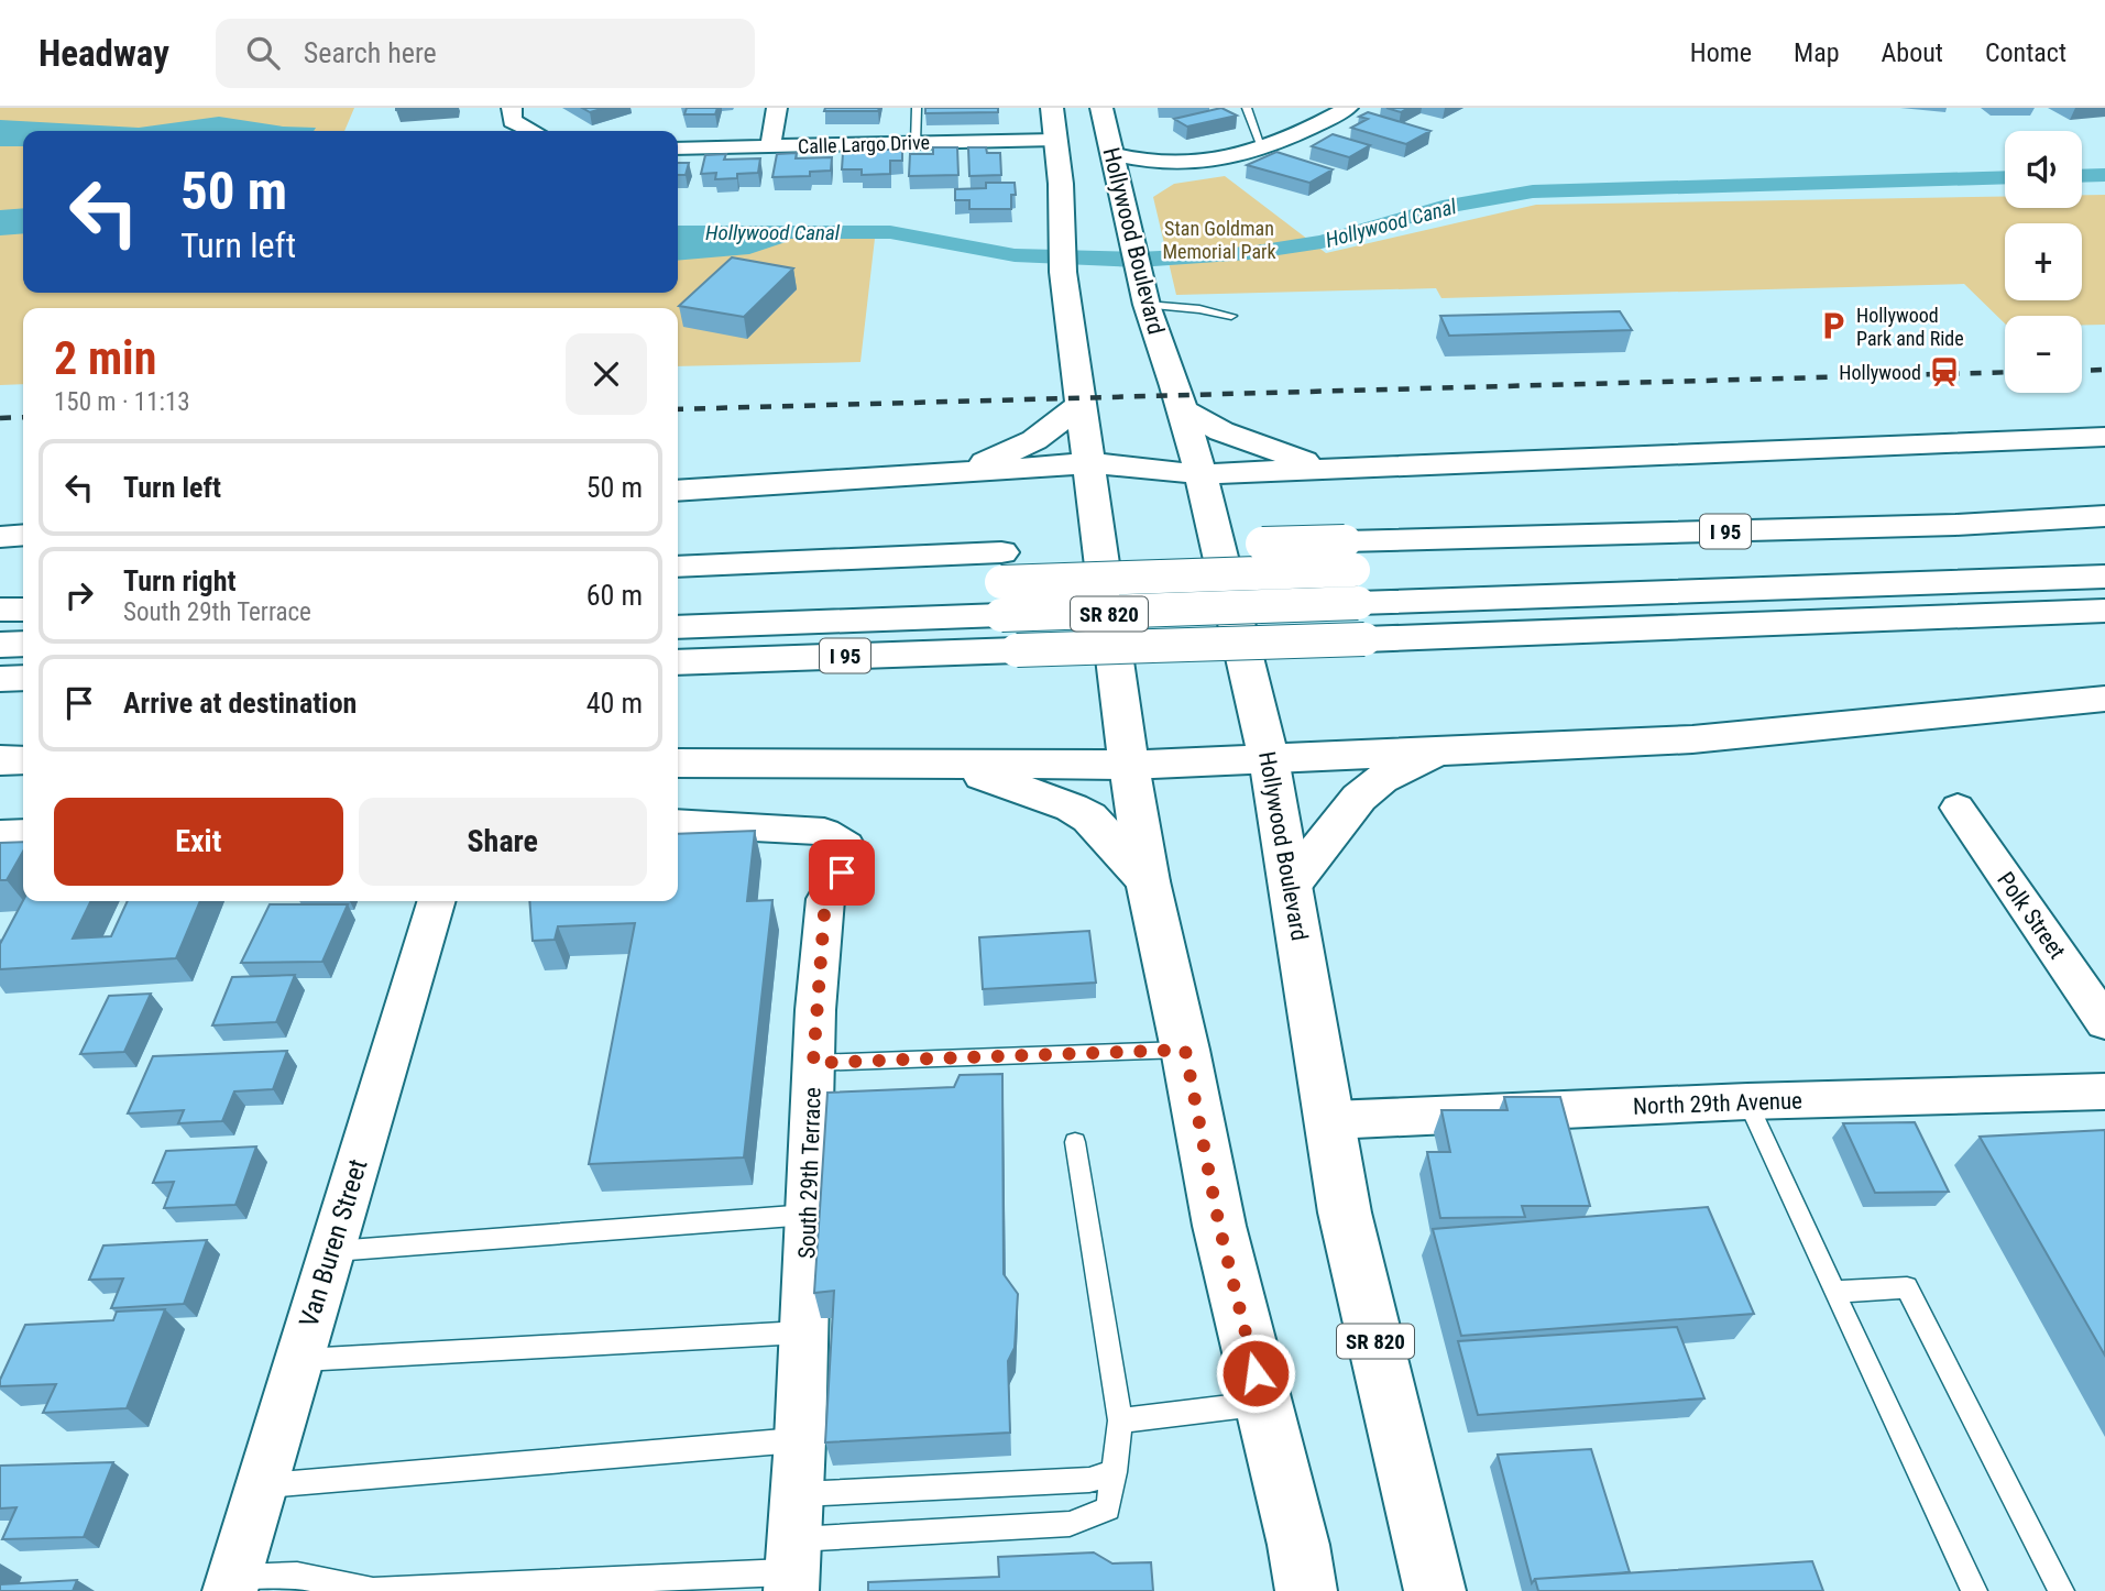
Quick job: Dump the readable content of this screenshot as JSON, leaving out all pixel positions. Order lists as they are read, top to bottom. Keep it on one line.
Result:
{"streets":{"main road":["Hollywood Boulevard","I 95","SR 820"],"street":["Calle Largo Drive","Polk Street","North 29th Avenue","South 29th Terrace","Van Buren Street"]},"crossings":[["Calle Largo Drive","SR 820"],["Hollywood Boulevard","North 29th Avenue"]],"water":["Hollywood Canal"],"parks":["Stan Goldman Memorial Park"],"places":{"parking":["Hollywood Park and Ride"],"station":["Hollywood"]},"page":{"header":"Headway","search":"Search here","nav":["Home","Map","About","Contact"],"map_buttons":["+","−"],"turn":["50 m","Turn left"],"heading":["2 min","150 m · 11:13"],"list":[{"name":"Turn left","value":"50 m"},{"name":"Turn right","note":"South 29th Terrace","value":"60 m"},{"name":"Arrive at destination","value":"40 m"}],"buttons":["Exit","Share"]}}
